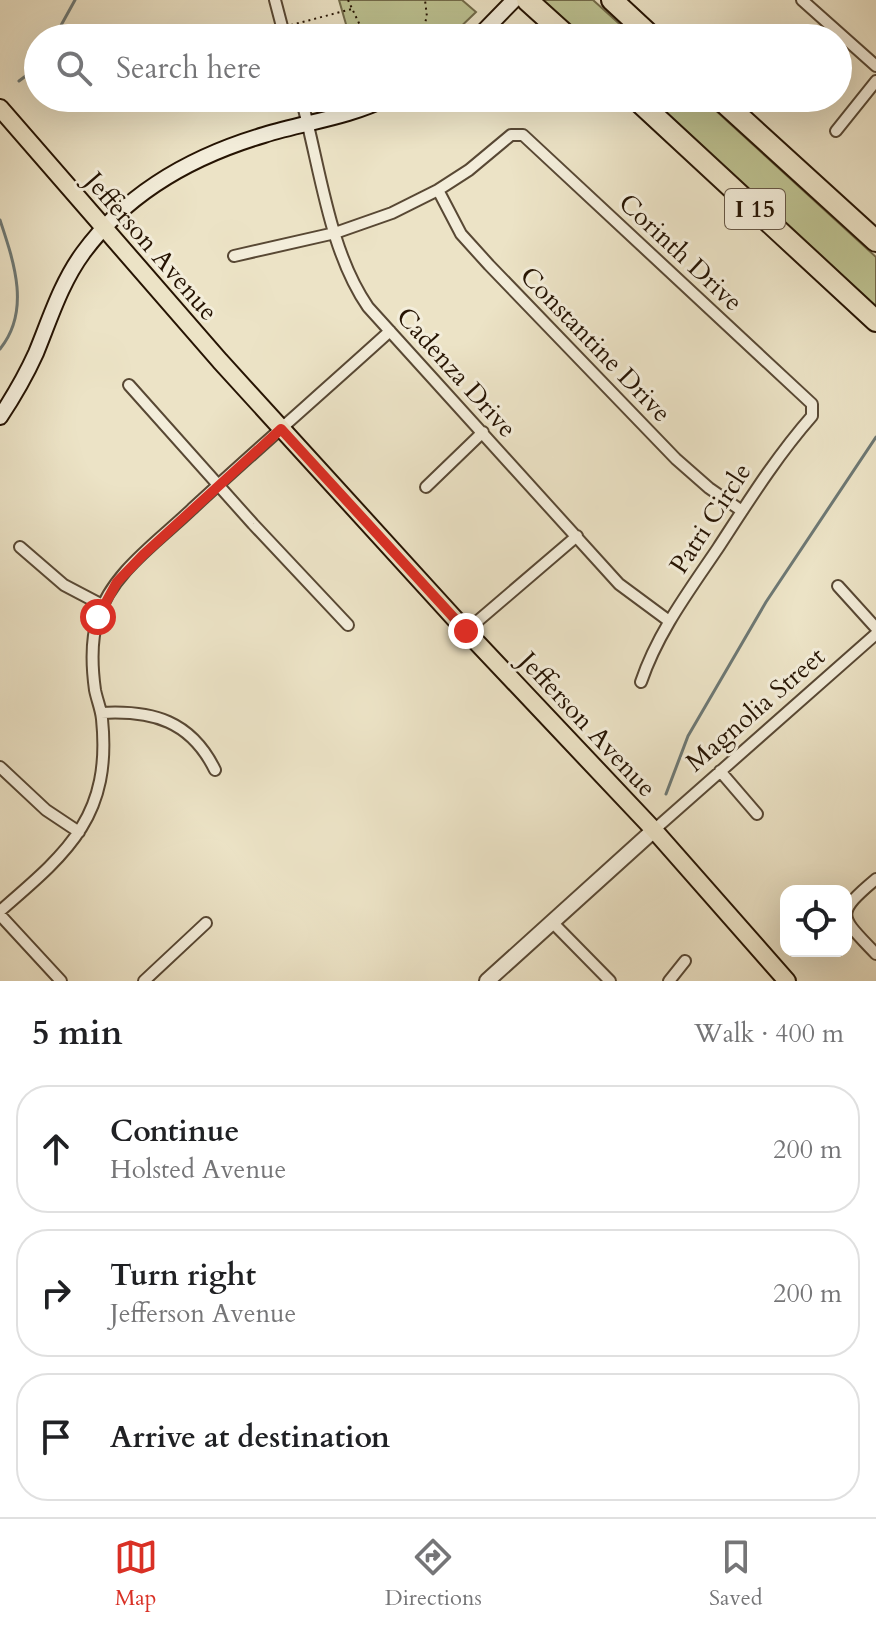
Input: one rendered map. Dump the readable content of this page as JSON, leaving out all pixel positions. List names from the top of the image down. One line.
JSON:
{"streets":{"highway":["I 15"],"main road":["Jefferson Avenue","Magnolia Street"],"street":["Corinth Drive","Constantine Drive","Cadenza Drive","Patri Circle"]},"crossings":[["Jefferson Avenue","Magnolia Street"],["Corinth Drive","Constantine Drive"],["Corinth Drive","Patri Circle"],["Constantine Drive","Patri Circle"],["Cadenza Drive","Patri Circle"]],"page":{"search":"Search here","heading":["5 min","Walk · 400 m"],"list":[["Continue","Holsted Avenue","200 m"],["Turn right","Jefferson Avenue","200 m"],"Arrive at destination"],"nav":["Map","Directions","Saved"]}}
